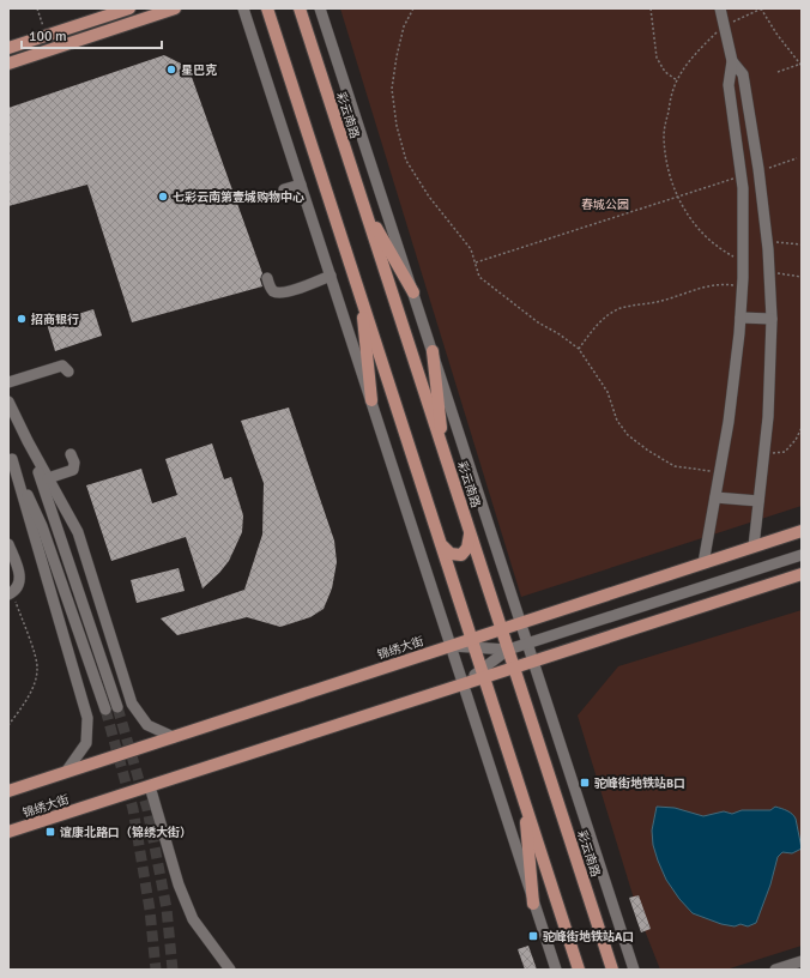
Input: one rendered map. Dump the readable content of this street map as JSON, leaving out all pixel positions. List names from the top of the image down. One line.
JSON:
{"streets":{"main road":["彩云南路","锦绣大街"]},"crossings":[["彩云南路","锦绣大街"]],"parks":["春城公园"],"places":{"other":["星巴克","七彩云南第壹城购物中心","招商银行"],"transit":["驼峰街地铁站B口","谊康北路口（锦绣大街）","驼峰街地铁站A口"]},"scale_bar":"100 m"}
